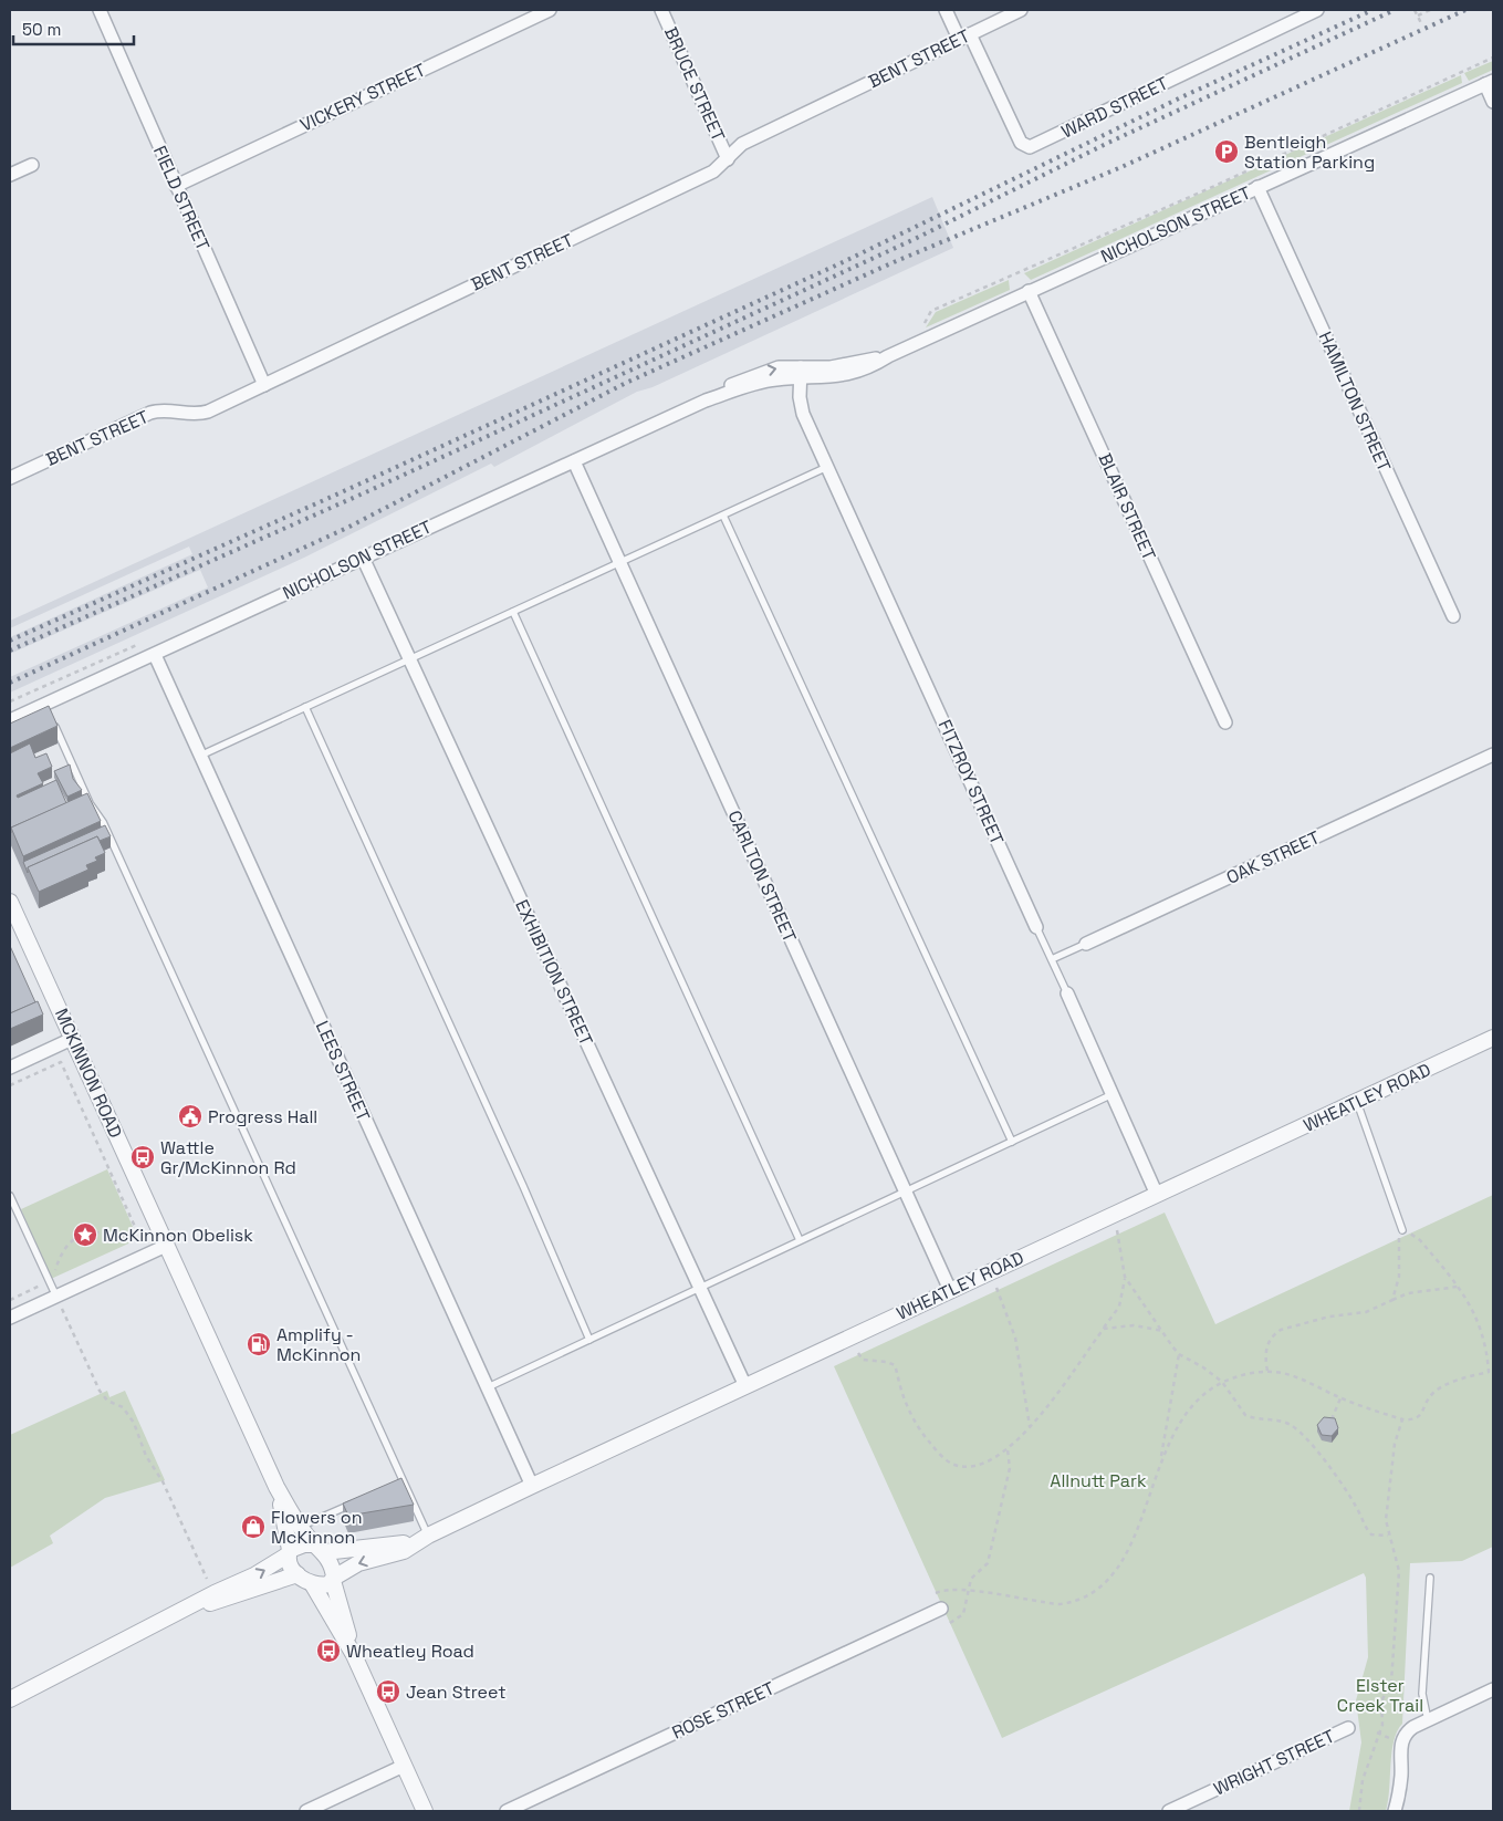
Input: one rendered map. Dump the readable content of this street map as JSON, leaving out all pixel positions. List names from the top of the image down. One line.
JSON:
{"streets":{"street":["BENT STREET","BRUCE STREET","VICKERY STREET","WARD STREET","FIELD STREET","NICHOLSON STREET","HAMILTON STREET","BLAIR STREET","FITZROY STREET","OAK STREET","CARLTON STREET","EXHIBITION STREET","LEES STREET","MCKINNON ROAD","WHEATLEY ROAD","ROSE STREET","WRIGHT STREET"]},"crossings":[["BENT STREET","BRUCE STREET"],["BENT STREET","WARD STREET"],["BENT STREET","FIELD STREET"],["VICKERY STREET","FIELD STREET"],["NICHOLSON STREET","HAMILTON STREET"],["NICHOLSON STREET","BLAIR STREET"],["NICHOLSON STREET","FITZROY STREET"],["NICHOLSON STREET","CARLTON STREET"],["NICHOLSON STREET","EXHIBITION STREET"],["NICHOLSON STREET","LEES STREET"],["FITZROY STREET","OAK STREET"],["FITZROY STREET","WHEATLEY ROAD"],["CARLTON STREET","WHEATLEY ROAD"],["EXHIBITION STREET","WHEATLEY ROAD"],["LEES STREET","WHEATLEY ROAD"],["MCKINNON ROAD","WHEATLEY ROAD"]],"parks":["Allnutt Park","Elster Creek Trail"],"places":{"parking":["Bentleigh Station Parking"],"public building":["Progress Hall"],"bus stop":["Wattle Gr/McKinnon Rd","Wheatley Road","Jean Street"],"place":["McKinnon Obelisk"],"fuel station":["Amplify - McKinnon"],"shop":["Flowers on McKinnon"]},"scale_bar":"50 m"}
